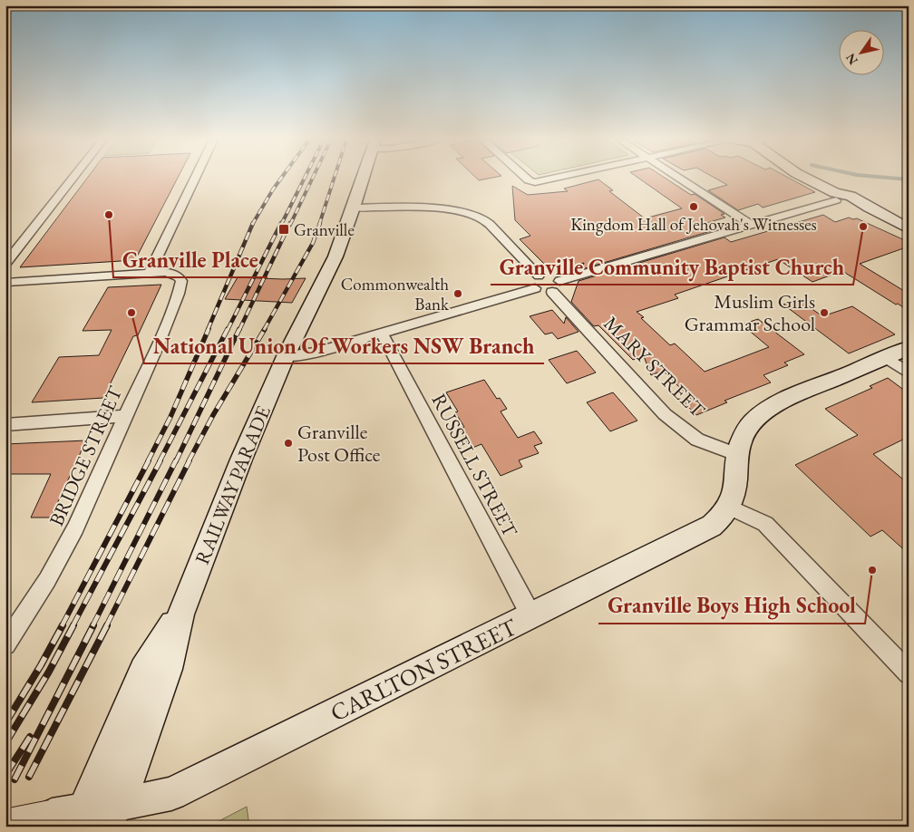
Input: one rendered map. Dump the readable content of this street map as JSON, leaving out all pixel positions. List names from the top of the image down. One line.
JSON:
{"streets":{"street":["MARY STREET","BRIDGE STREET","RUSSELL STREET","RAILWAY PARADE","CARLTON STREET"]},"crossings":[["MARY STREET","CARLTON STREET"],["RUSSELL STREET","CARLTON STREET"],["RAILWAY PARADE","CARLTON STREET"]],"places":{"other":["Kingdom Hall of Jehovah's Witnesses","Granville Place","Granville Community Baptist Church","Commonwealth Bank","National Union Of Workers NSW Branch","Muslim Girls Grammar School","Granville Post Office","Granville Boys High School"],"transit":["Granville"]},"north":"bottom left"}
